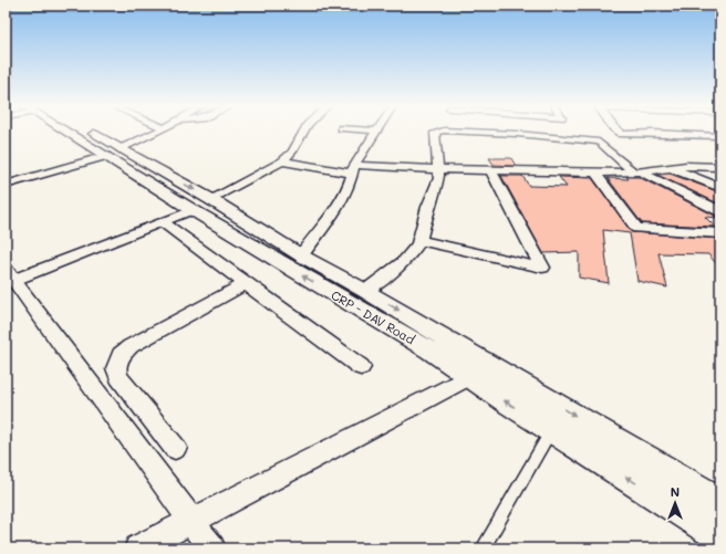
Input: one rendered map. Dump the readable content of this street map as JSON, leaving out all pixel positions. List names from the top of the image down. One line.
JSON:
{"streets":{"street":["CRP - DAV Road"]},"north":"top"}
